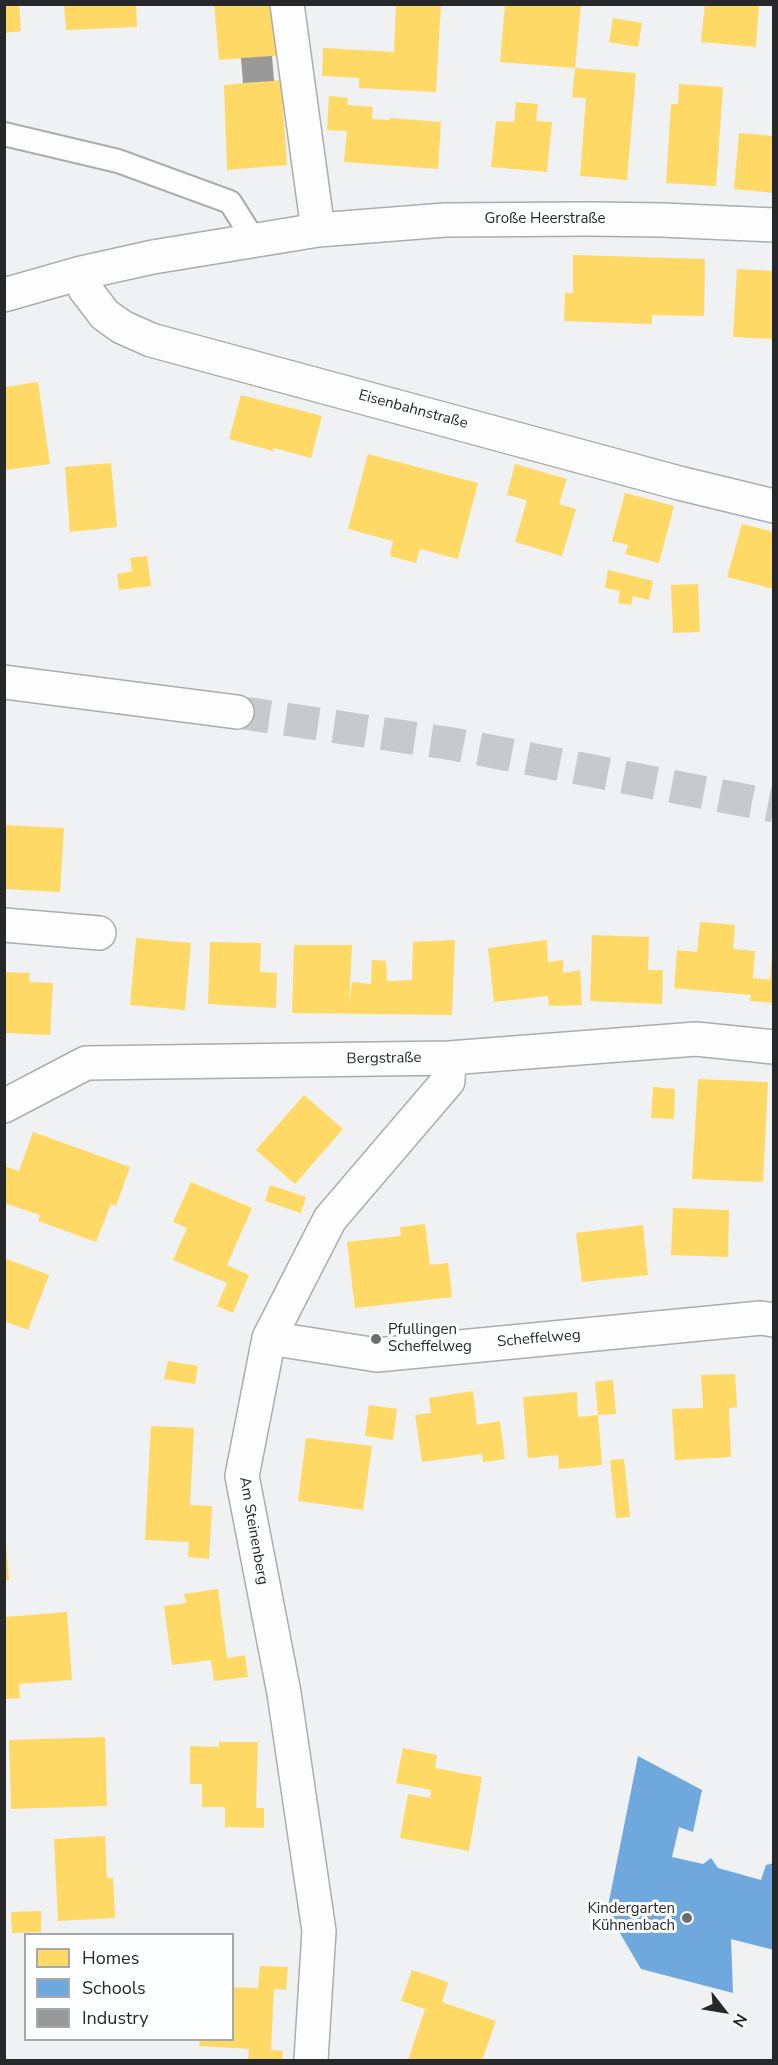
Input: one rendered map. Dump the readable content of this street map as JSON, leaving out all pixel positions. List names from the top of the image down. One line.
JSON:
{"streets":{"street":["Große Heerstraße","Eisenbahnstraße","Bergstraße","Scheffelweg","Am Steinenberg"]},"crossings":[["Große Heerstraße","Eisenbahnstraße"],["Bergstraße","Am Steinenberg"],["Scheffelweg","Am Steinenberg"]],"places":["Pfullingen Scheffelweg","Kindergarten Kühnenbach"],"legend":["Homes","Schools","Industry"],"north":"bottom right"}
